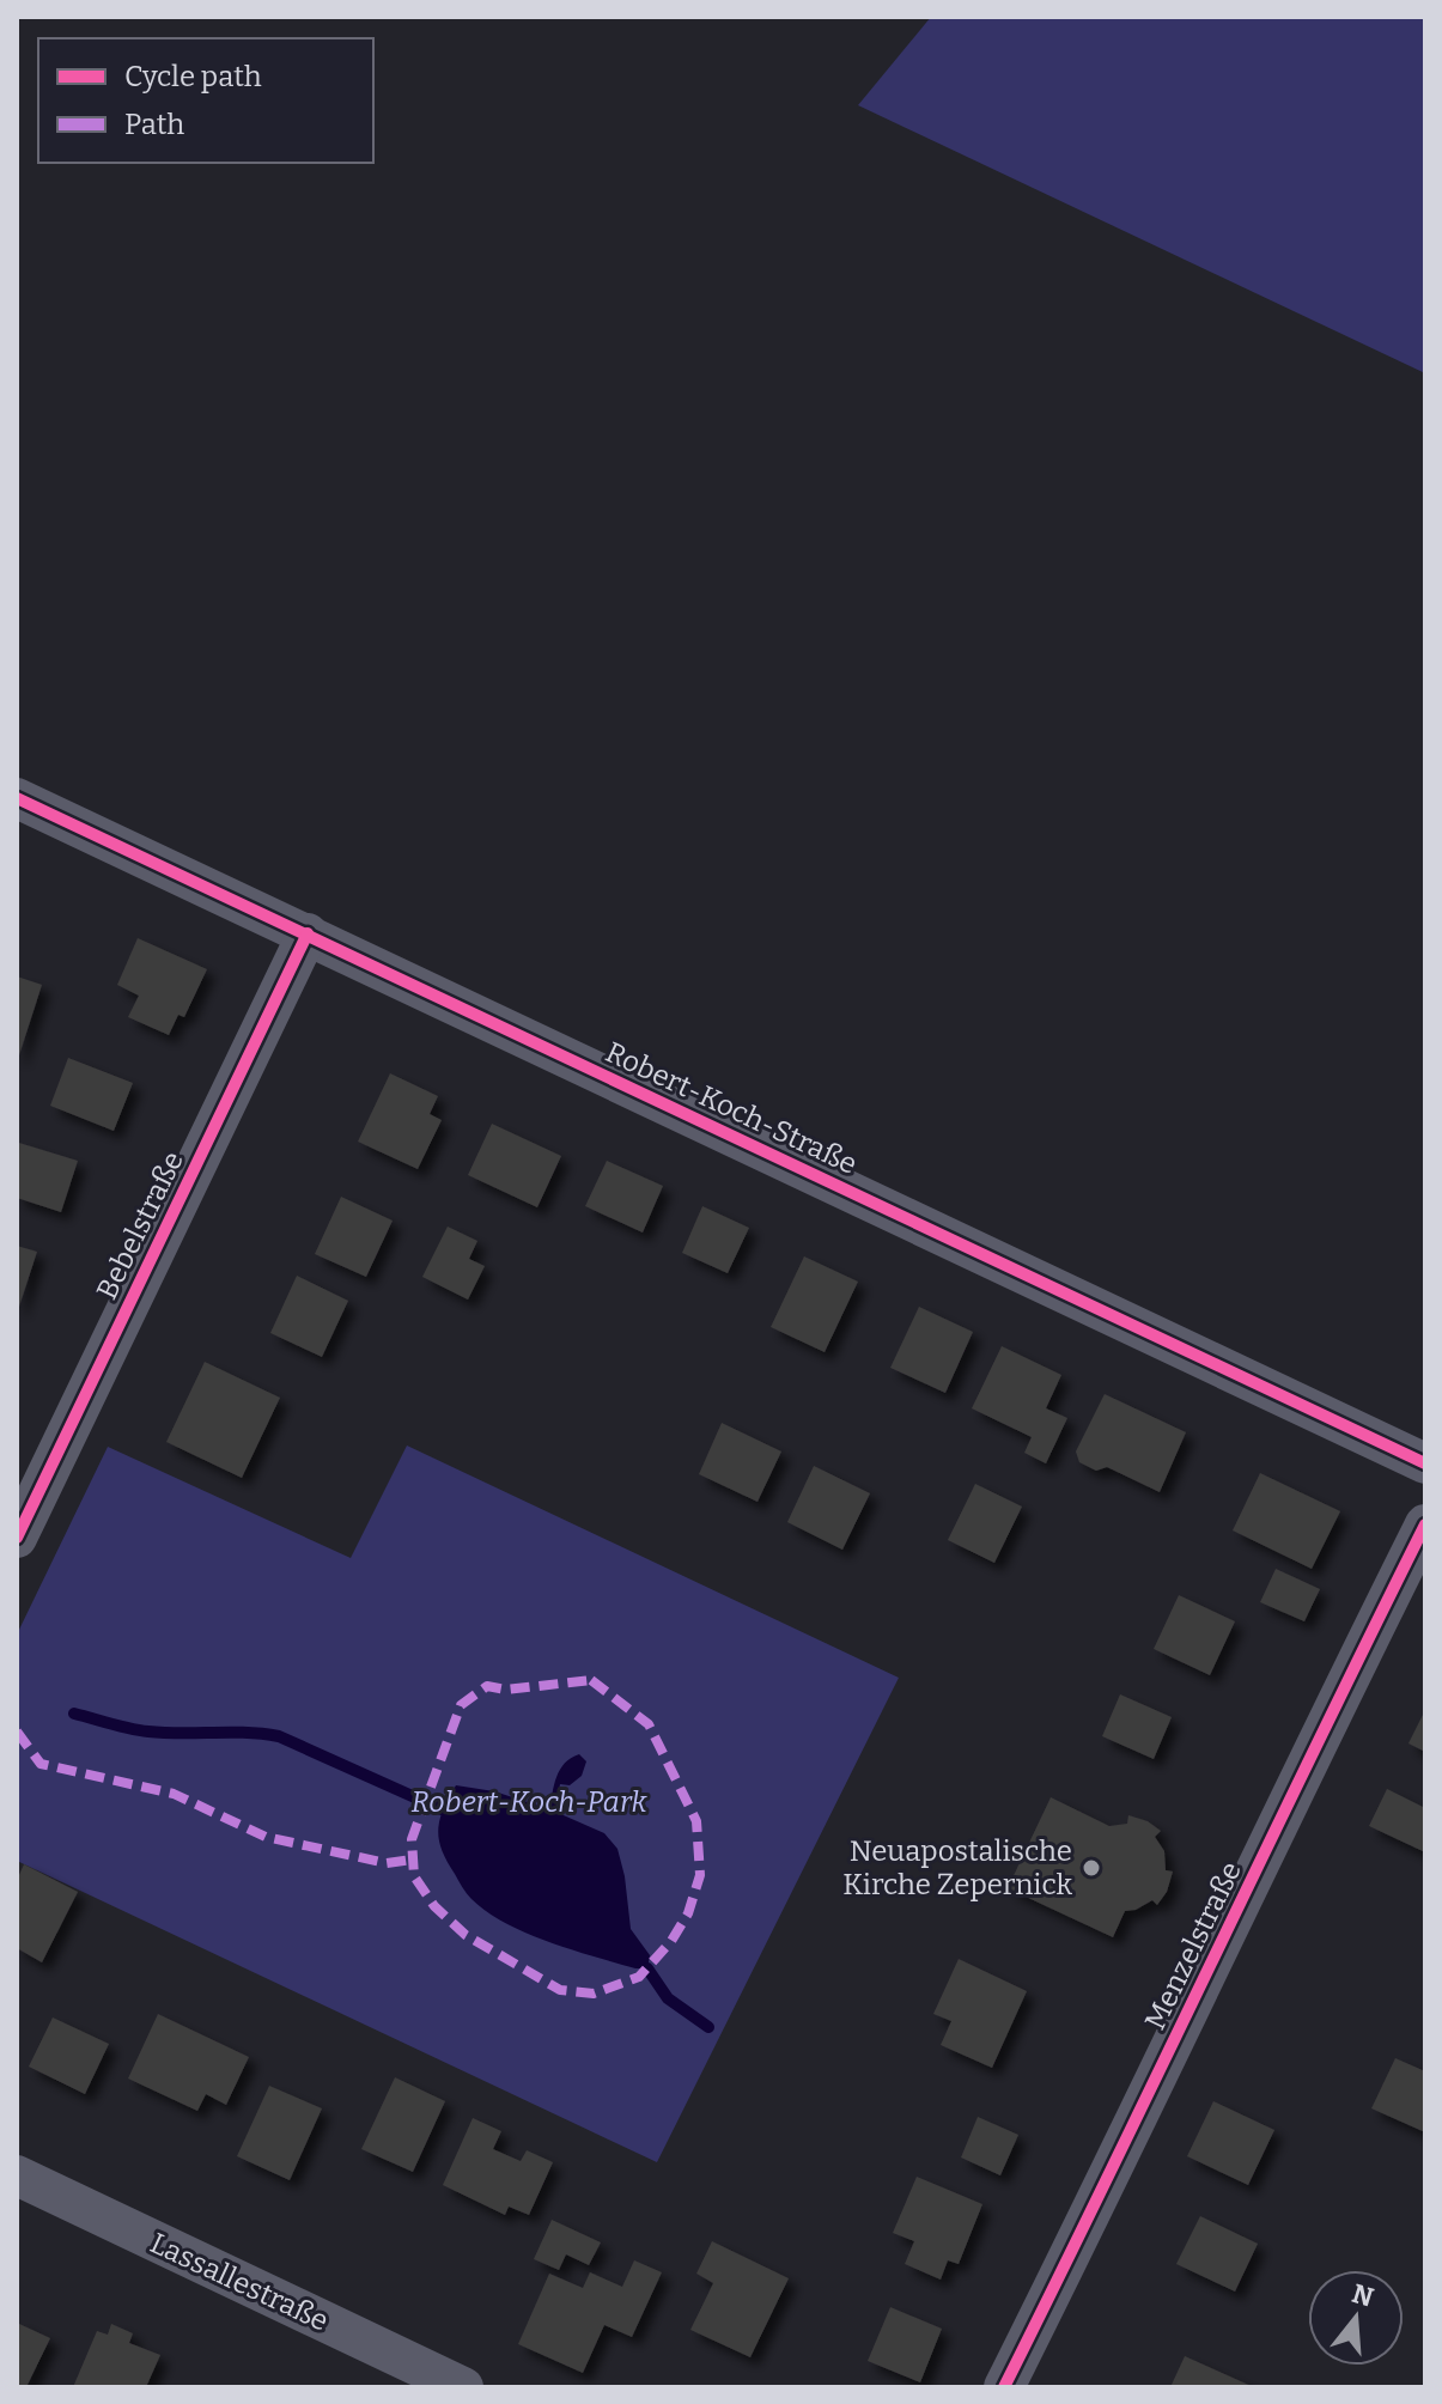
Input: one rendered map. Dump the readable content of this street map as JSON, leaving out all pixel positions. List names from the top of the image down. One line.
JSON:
{"streets":{"street":["Robert-Koch-Straße","Bebelstraße","Menzelstraße","Lassallestraße"]},"crossings":[["Robert-Koch-Straße","Bebelstraße"]],"parks":["Robert-Koch-Park"],"places":["Neuapostalische Kirche Zepernick"],"legend":["Cycle path","Path"],"north":"top"}
